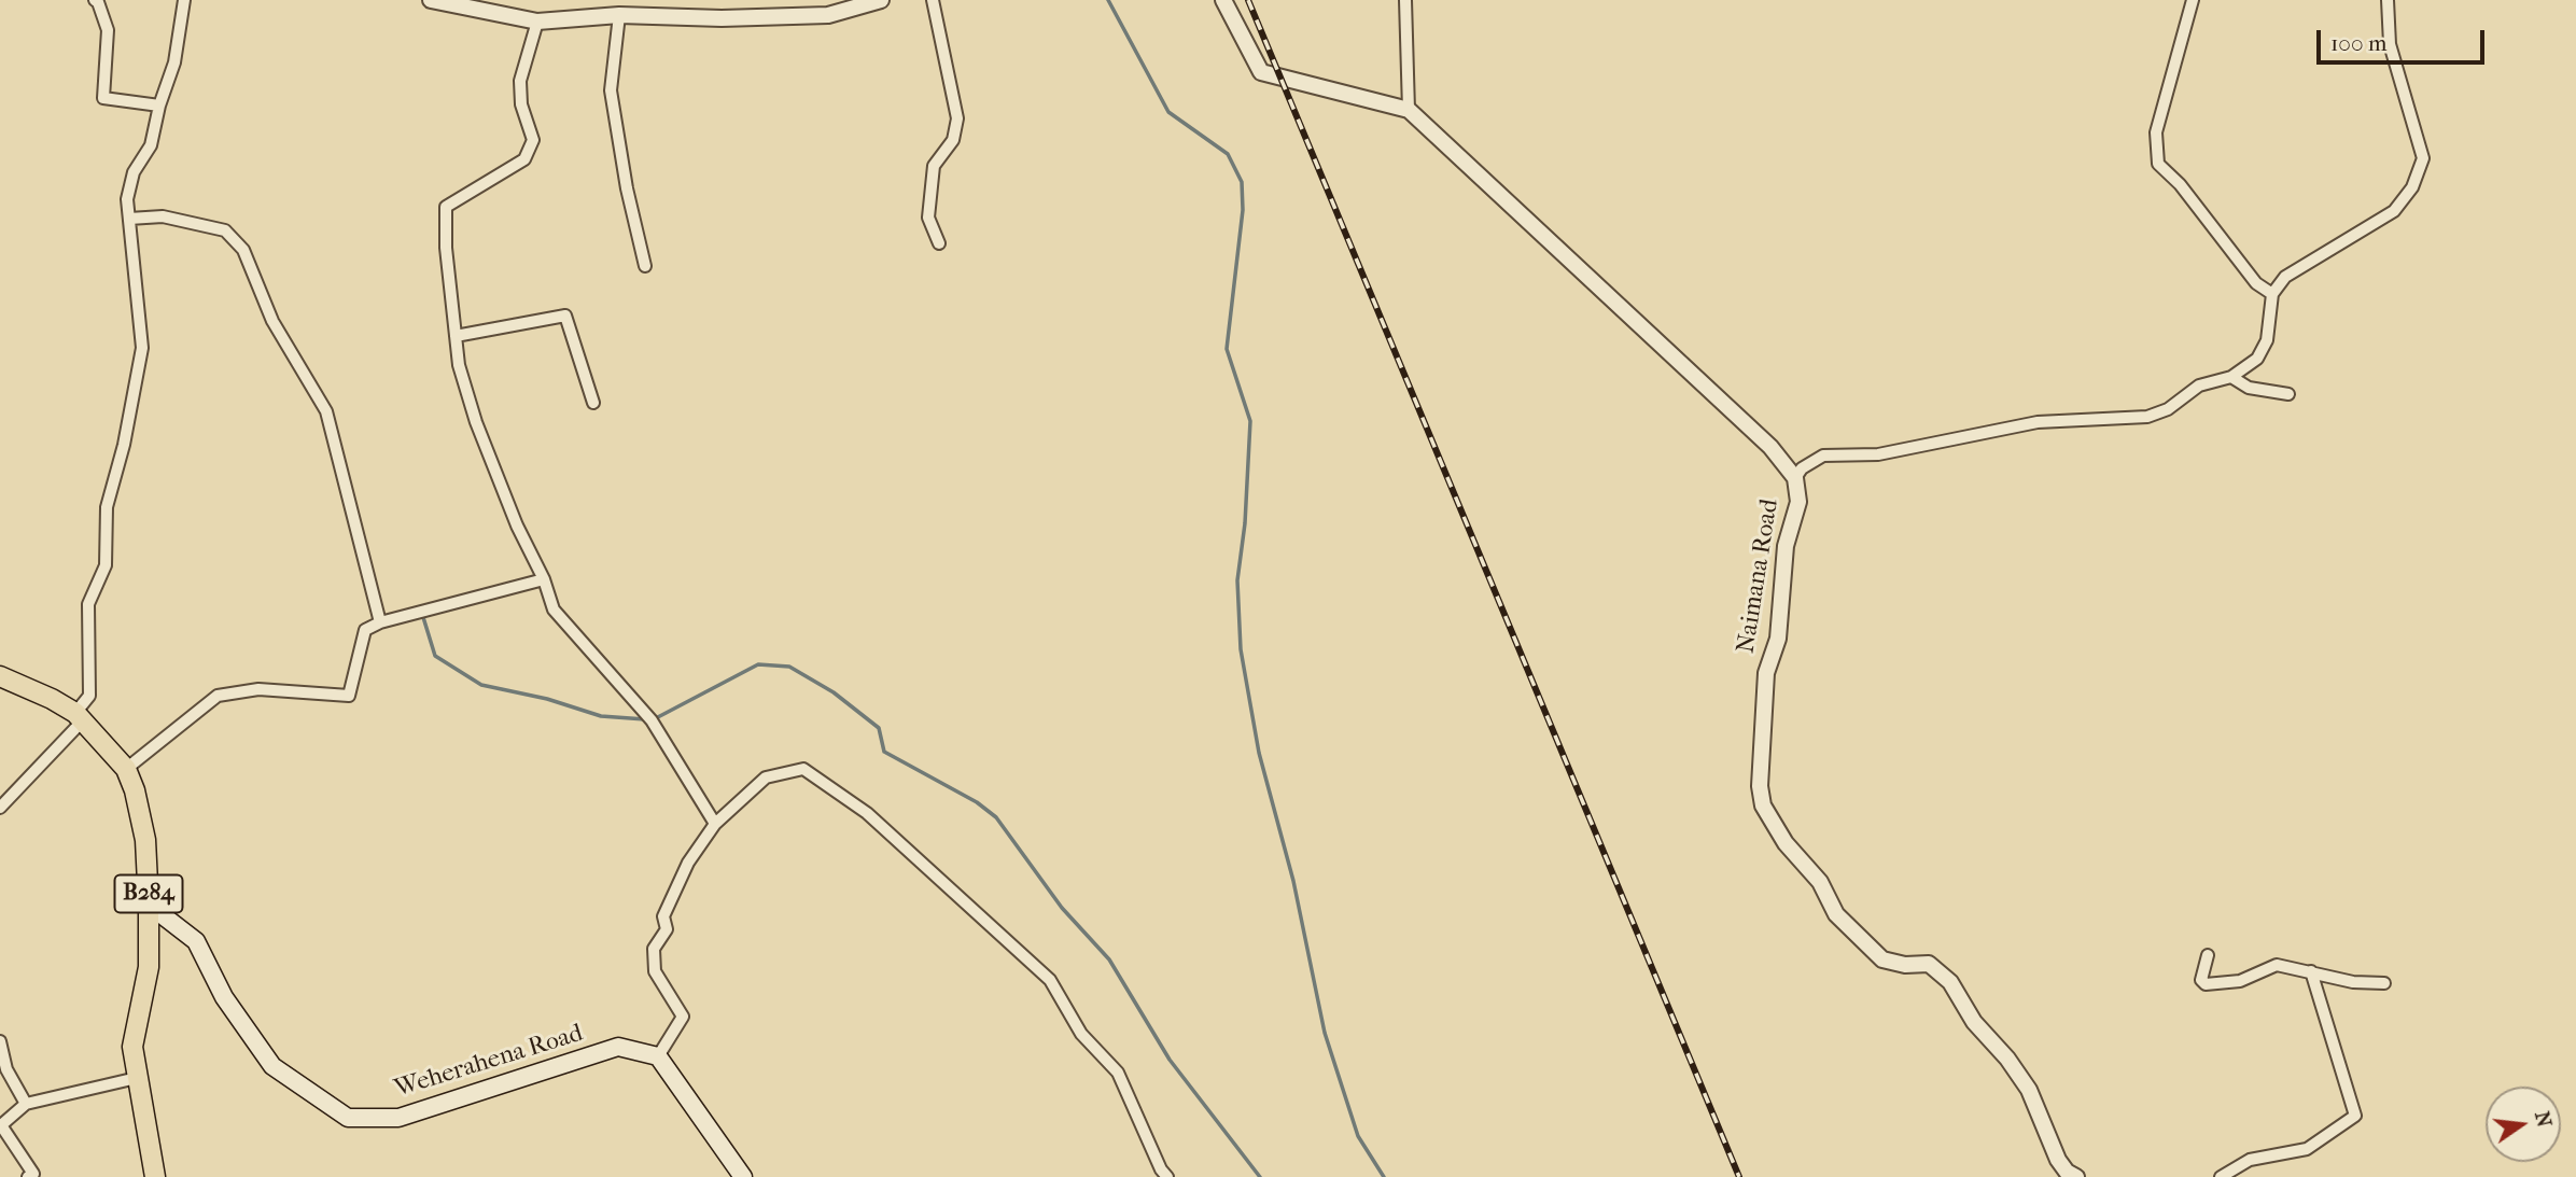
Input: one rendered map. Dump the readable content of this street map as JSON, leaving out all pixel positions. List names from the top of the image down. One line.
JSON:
{"streets":{"main road":["B284","Weherahena Road"],"street":["Naimana Road"]},"crossings":[["B284","Weherahena Road"]],"scale_bar":"100 m","north":"right"}
